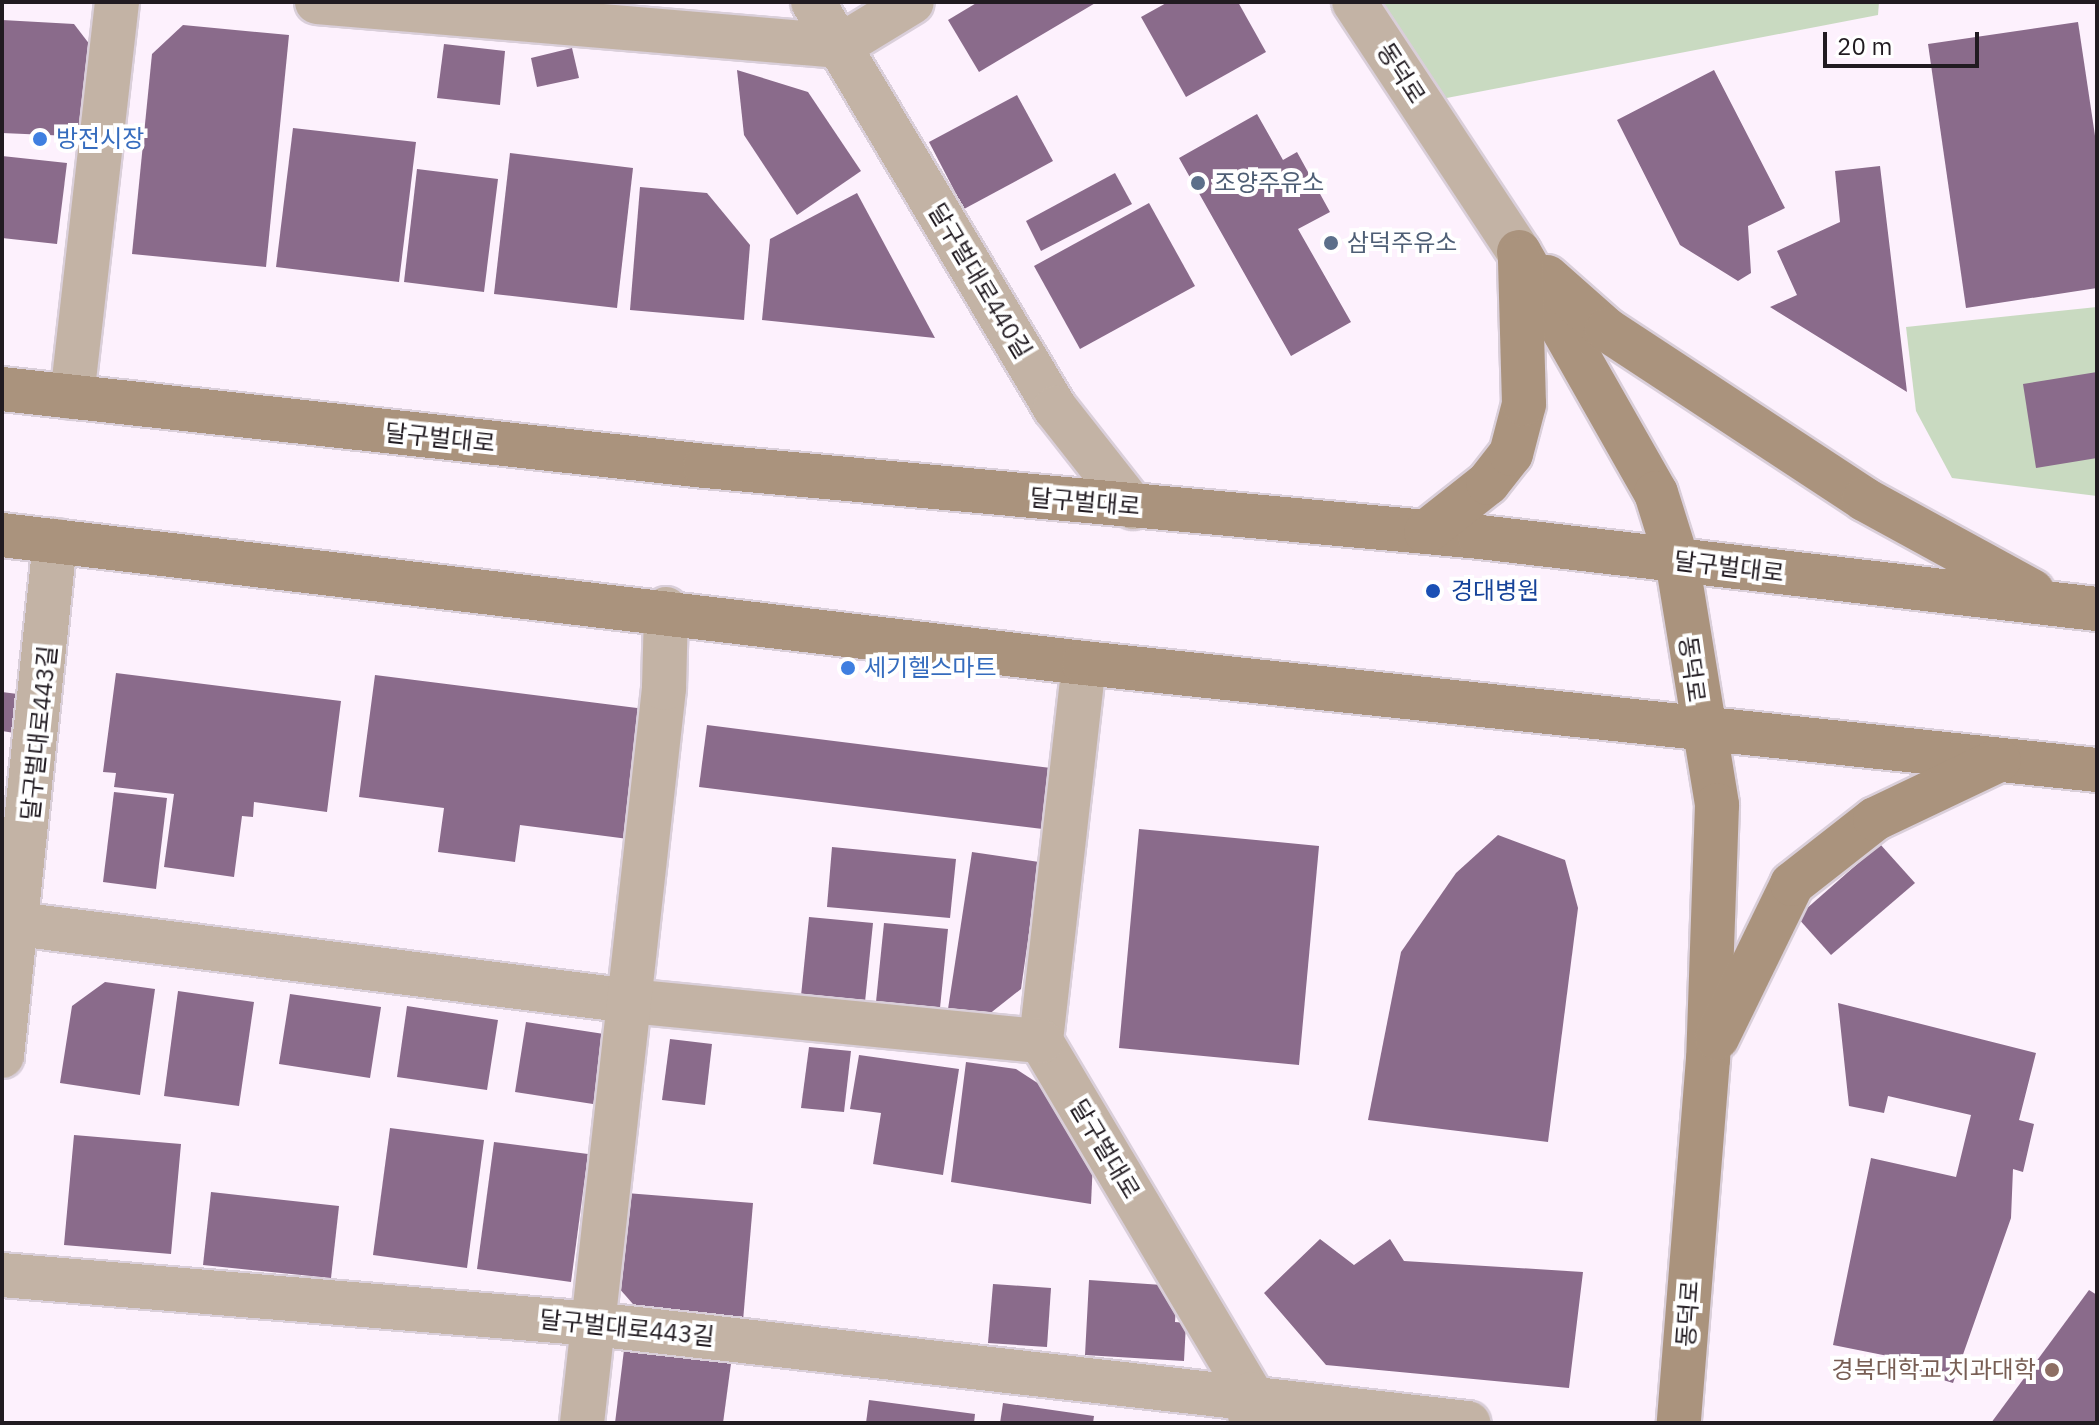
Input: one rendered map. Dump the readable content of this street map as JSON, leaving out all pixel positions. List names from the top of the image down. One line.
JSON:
{"streets":{"main road":["동덕로","달구벌대로"],"street":["달구벌대로440길","달구벌대로443길"]},"crossings":[["동덕로","달구벌대로"],["달구벌대로440길","달구벌대로"],["달구벌대로","달구벌대로443길"]],"places":["방전시장","조양주유소","삼덕주유소","경대병원","세기헬스마트","경북대학교 치과대학"],"scale_bar":"20 m"}
